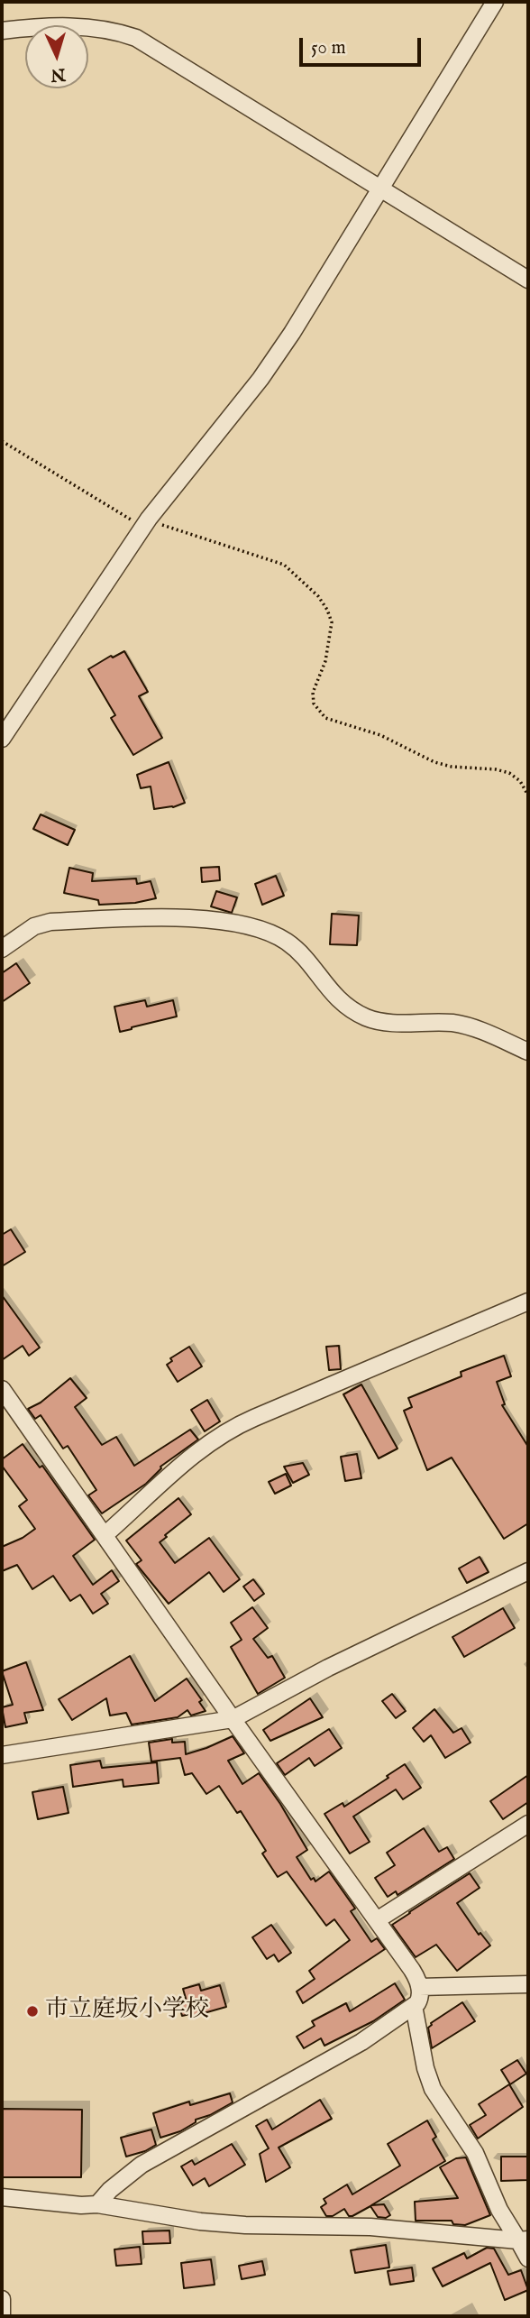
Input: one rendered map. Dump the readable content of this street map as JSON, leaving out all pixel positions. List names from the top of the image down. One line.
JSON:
{"places":["市立庭坂小学校"],"scale_bar":"50 m","north":"bottom"}
